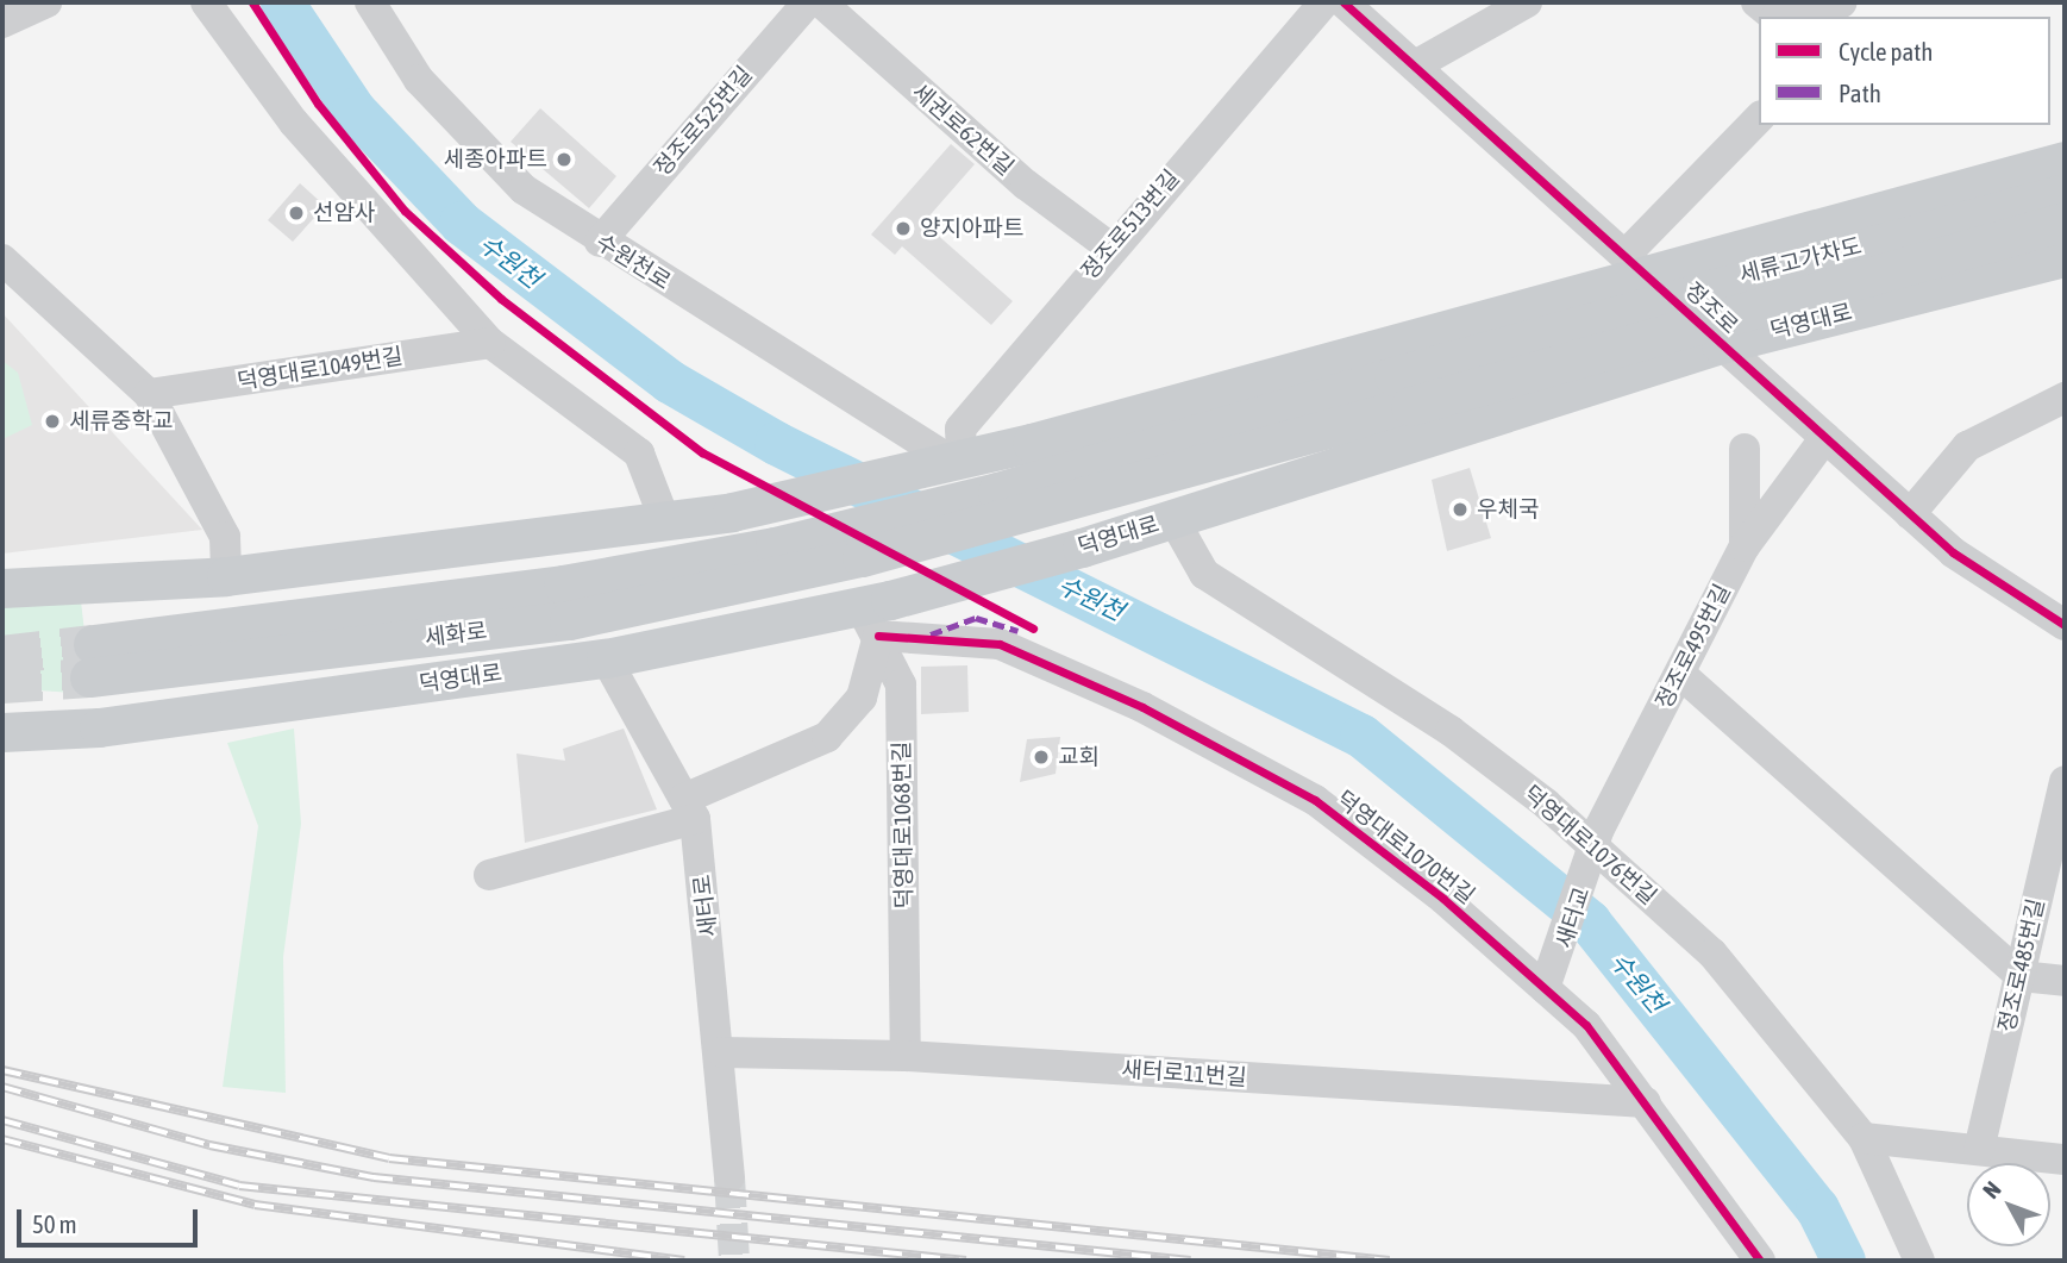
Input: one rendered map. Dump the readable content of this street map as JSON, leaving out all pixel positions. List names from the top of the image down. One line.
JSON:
{"streets":{"main road":["세류고가차도","덕영대로","세화로"],"street":["정조로525번길","세권로62번길","정조로513번길","수원천로","정조로","덕영대로1049번길","정조로495번길","덕영대로1068번길","덕영대로1076번길","덕영대로1070번길","새터로","새터교","정조로485번길","새터로11번길"]},"crossings":[["정조로525번길","수원천로"],["세권로62번길","정조로513번길"],["정조로513번길","수원천로"],["세류고가차도","덕영대로"],["정조로","덕영대로"],["정조로","정조로495번길"],["덕영대로","세화로"],["덕영대로","덕영대로1068번길"],["덕영대로","덕영대로1076번길"],["덕영대로","덕영대로1070번길"],["덕영대로","새터로"],["정조로495번길","덕영대로1076번길"],["정조로495번길","새터교"],["덕영대로1068번길","덕영대로1070번길"],["덕영대로1068번길","새터로11번길"],["덕영대로1076번길","새터교"],["덕영대로1070번길","새터교"],["덕영대로1070번길","새터로11번길"],["새터로","새터로11번길"]],"water":["수원천"],"places":["세종아파트","선암사","양지아파트","세류중학교","우체국","교회"],"legend":["Cycle path","Path"],"scale_bar":"50 m","north":"top left"}
